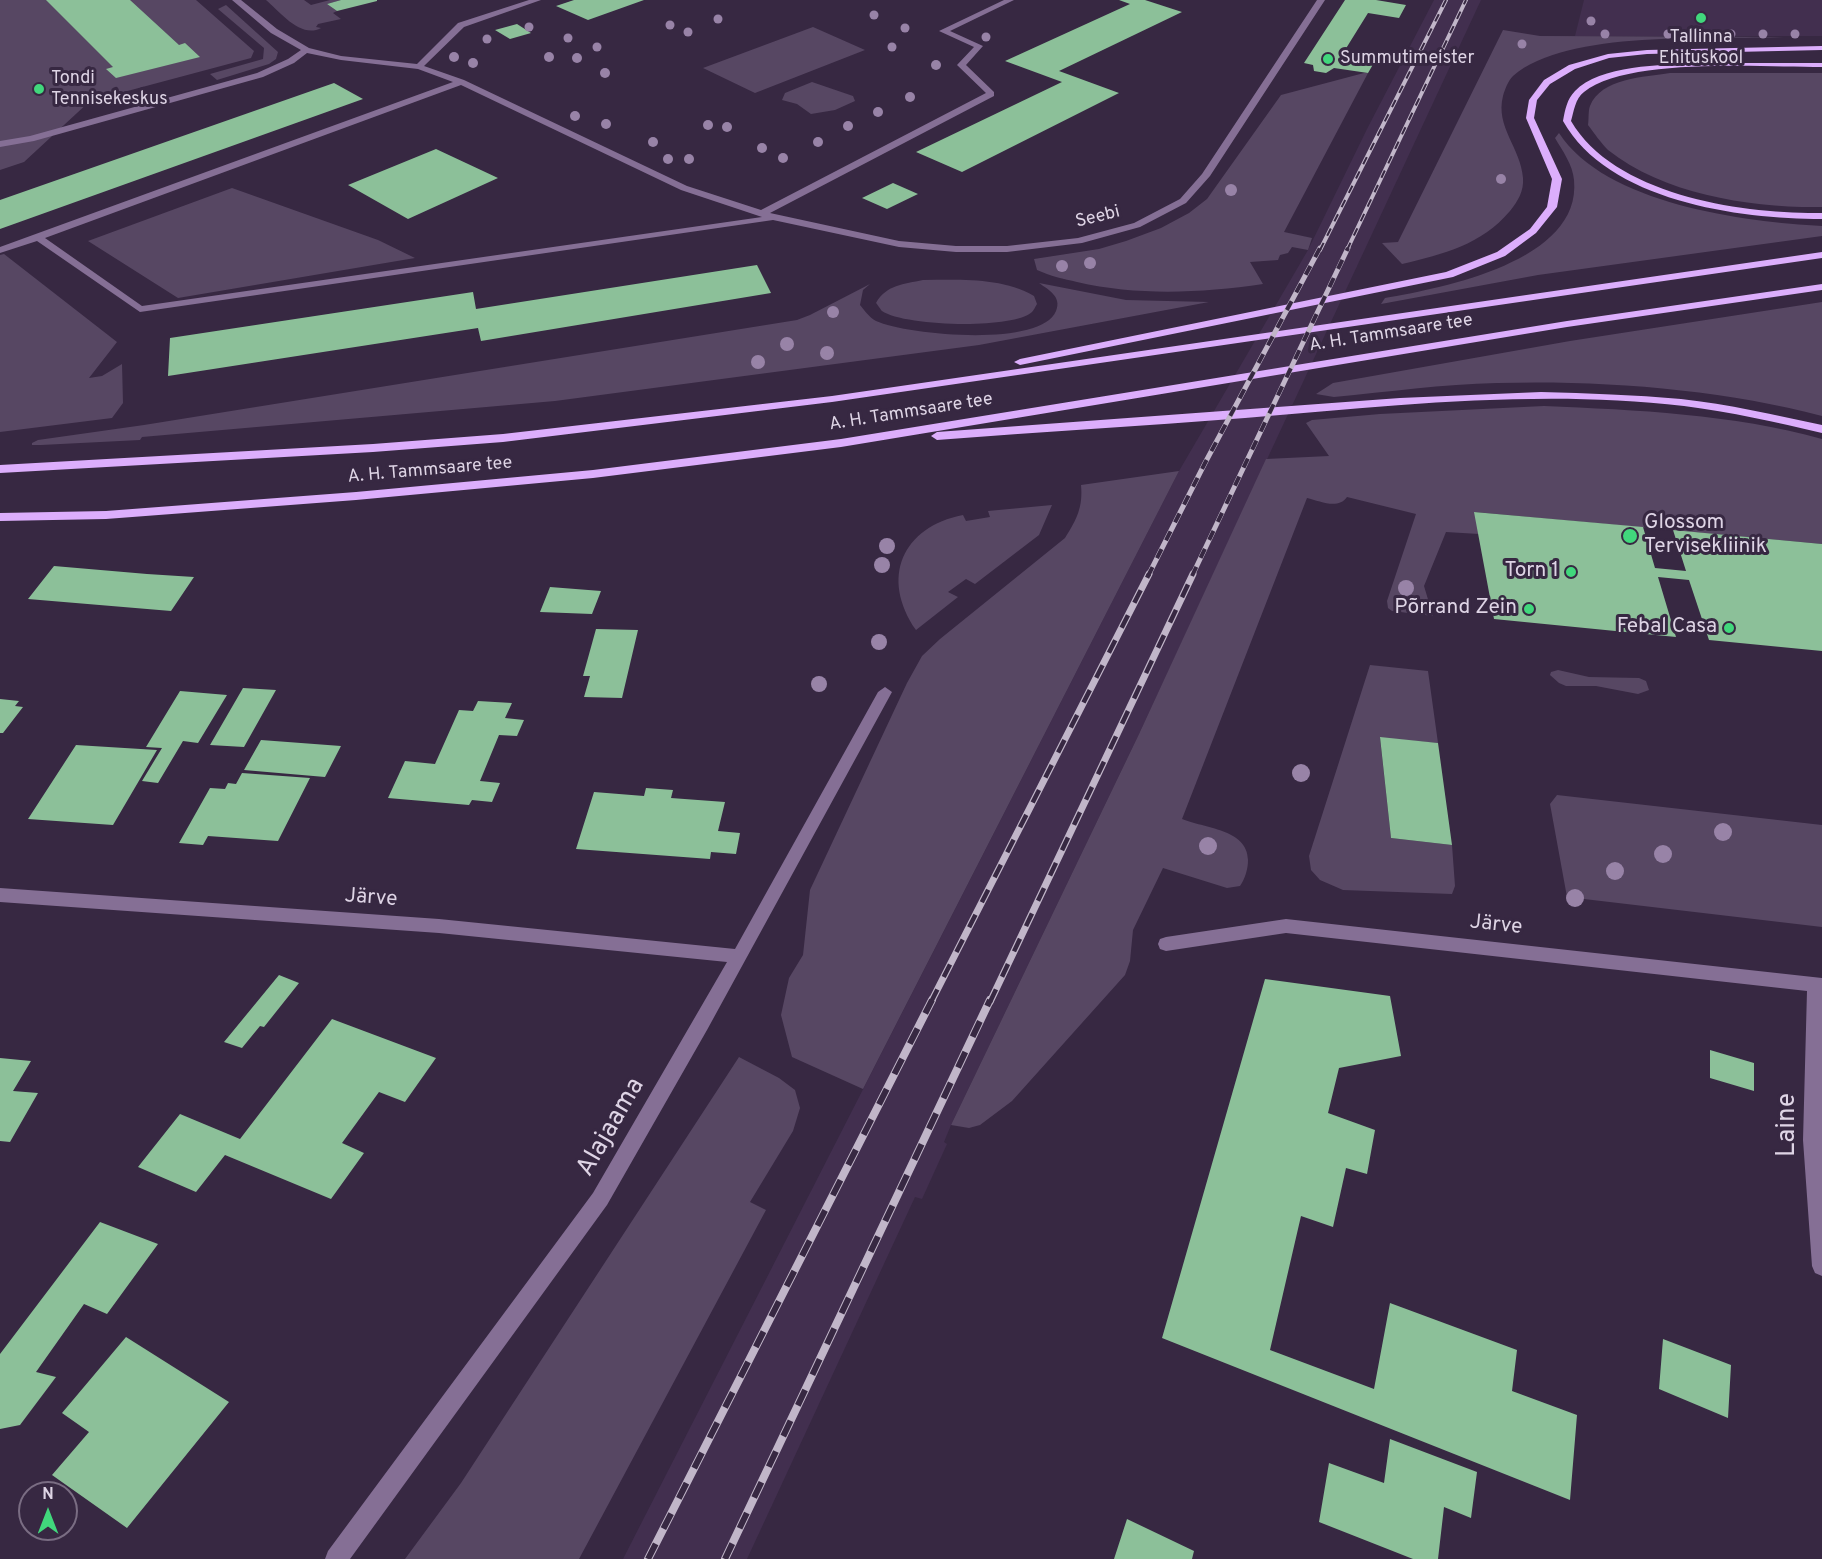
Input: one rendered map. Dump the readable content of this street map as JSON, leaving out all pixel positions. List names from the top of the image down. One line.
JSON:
{"streets":{"main road":["A. H. Tammsaare tee"],"street":["Seebi","Järve","Laine","Alajaama"]},"crossings":[["Järve","Laine"],["Järve","Alajaama"]],"places":["Tallinna Ehituskool","Summutimeister","Tondi Tennisekeskus","Glossom Tervisekliinik","Torn 1","Põrrand Zein","Febal Casa"],"north":"top"}
